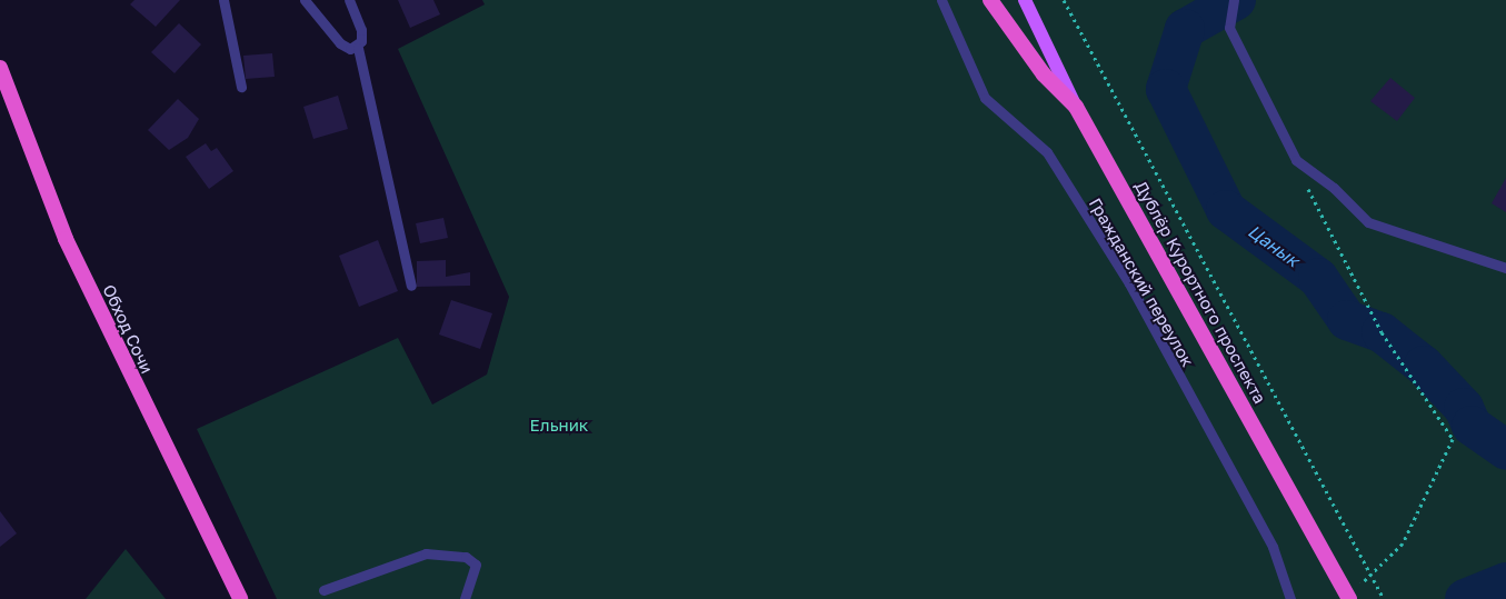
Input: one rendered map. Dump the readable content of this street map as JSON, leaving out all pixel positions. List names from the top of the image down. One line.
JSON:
{"streets":{"highway":["Дублёр Курортного проспекта","Обход Сочи"],"lane":["Гражданский переулок"]},"water":["Цанык"],"parks":["Ельник"]}
